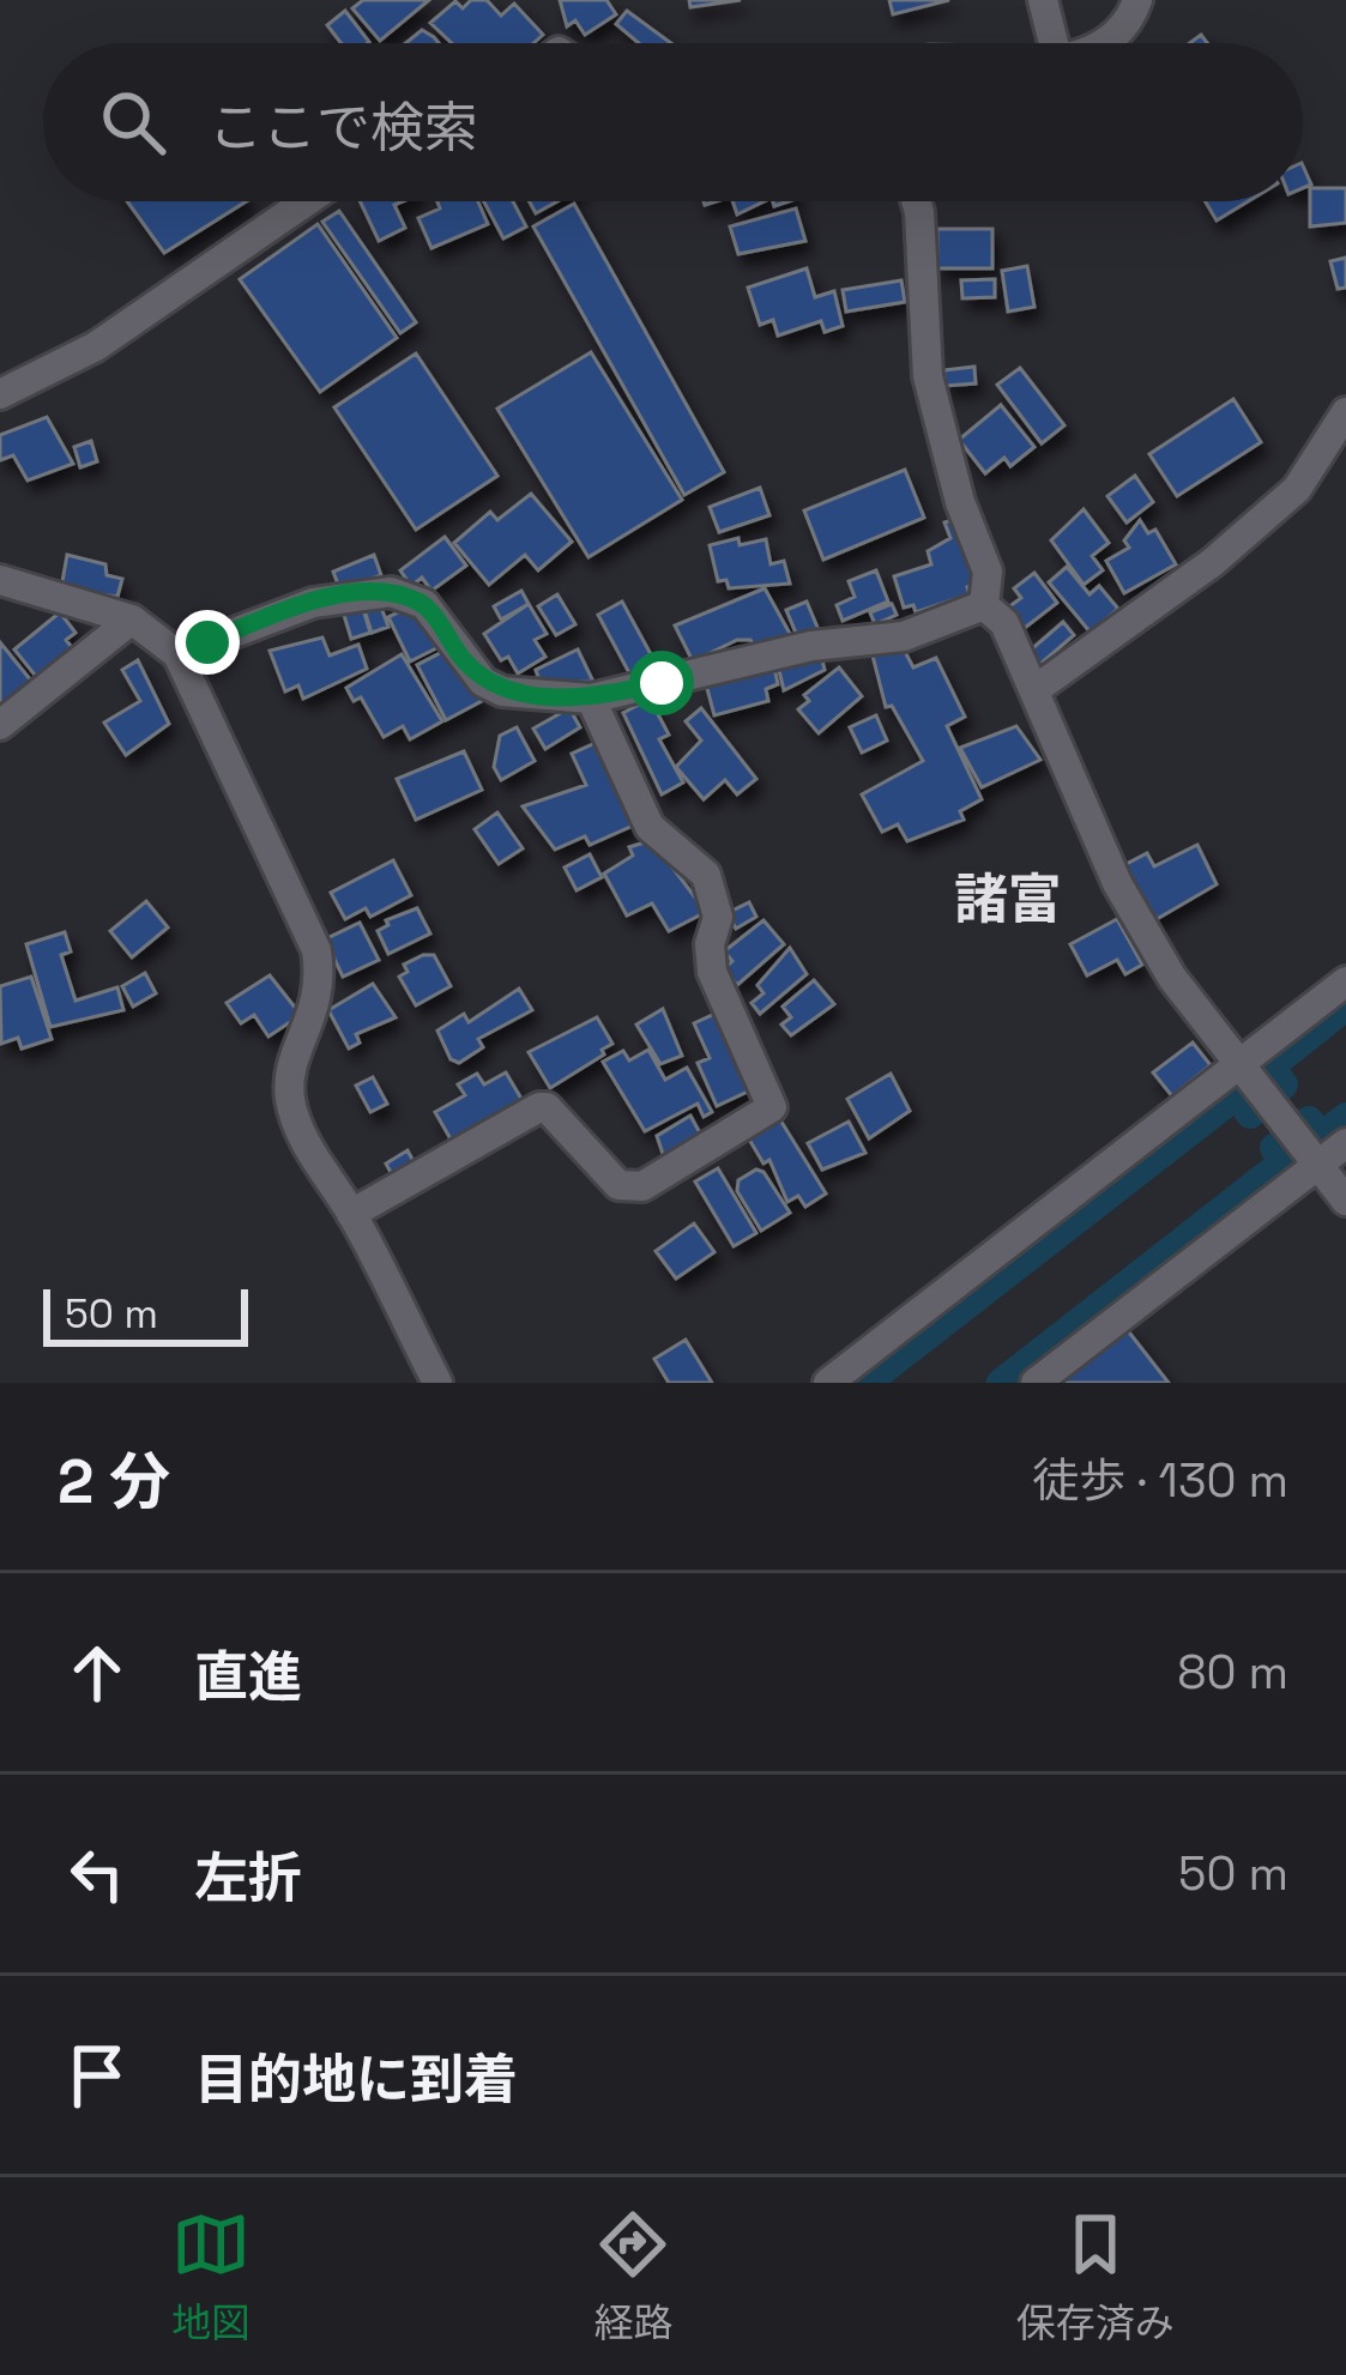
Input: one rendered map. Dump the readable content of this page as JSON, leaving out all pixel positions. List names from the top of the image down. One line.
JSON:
{"districts":["諸富"],"scale_bar":"50 m","page":{"search":"ここで検索","scale":"50 m","heading":["2 分","徒歩 · 130 m"],"list":[["直進","80 m"],["左折","50 m"],"目的地に到着"],"nav":["地図","経路","保存済み"]}}
